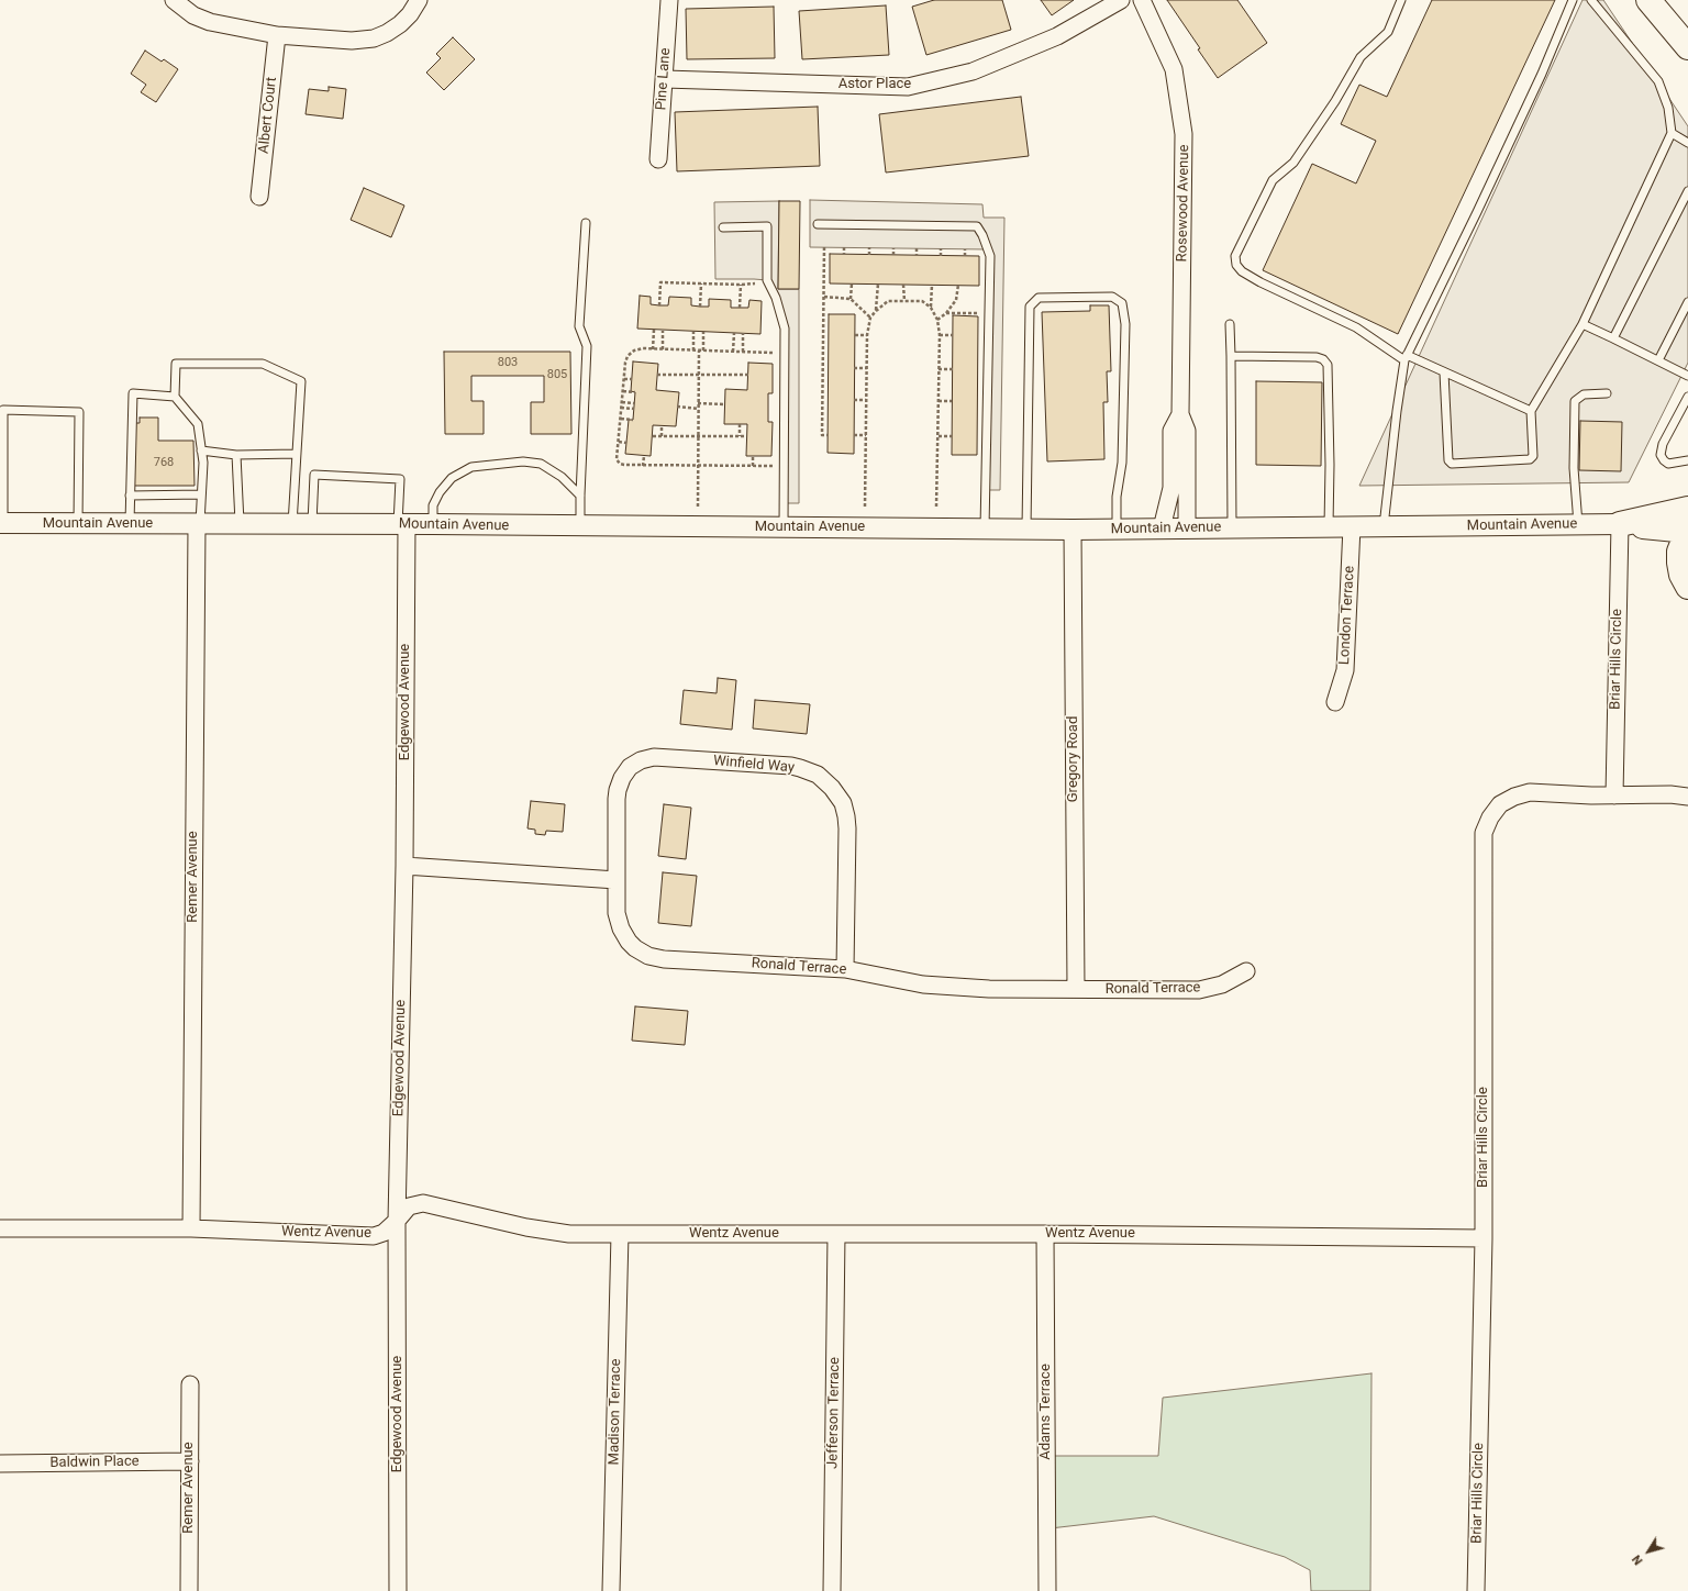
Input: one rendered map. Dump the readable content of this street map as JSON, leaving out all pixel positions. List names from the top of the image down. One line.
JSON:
{"streets":{"street":["Pine Lane","Astor Place","Albert Court","Rosewood Avenue","Mountain Avenue","London Terrace","Briar Hills Circle","Edgewood Avenue","Gregory Road","Winfield Way","Remer Avenue","Ronald Terrace","Wentz Avenue","Madison Terrace","Adams Terrace","Jefferson Terrace","Baldwin Place"]},"crossings":[["Pine Lane","Astor Place"],["Rosewood Avenue","Mountain Avenue"],["Mountain Avenue","London Terrace"],["Mountain Avenue","Briar Hills Circle"],["Mountain Avenue","Edgewood Avenue"],["Mountain Avenue","Gregory Road"],["Mountain Avenue","Remer Avenue"],["Briar Hills Circle","Wentz Avenue"],["Edgewood Avenue","Wentz Avenue"],["Gregory Road","Ronald Terrace"],["Winfield Way","Ronald Terrace"],["Remer Avenue","Wentz Avenue"],["Remer Avenue","Baldwin Place"],["Wentz Avenue","Madison Terrace"],["Wentz Avenue","Adams Terrace"],["Wentz Avenue","Jefferson Terrace"]],"house_numbers":["803","805","768"],"north":"bottom left"}
